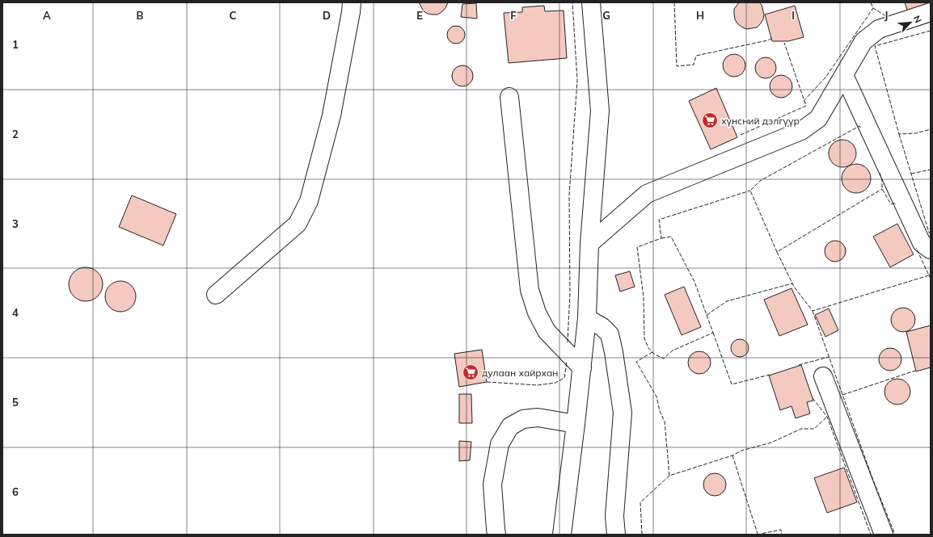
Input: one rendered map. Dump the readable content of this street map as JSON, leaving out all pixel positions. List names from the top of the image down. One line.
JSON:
{"places":{"supermarket":["хүнсний дэлгүүр","дулаан хайрхан"]},"north":"top right","grid":{"columns":["A","B","C","D","E","F","G","H","I","J"],"rows":["1","2","3","4","5","6"]}}
